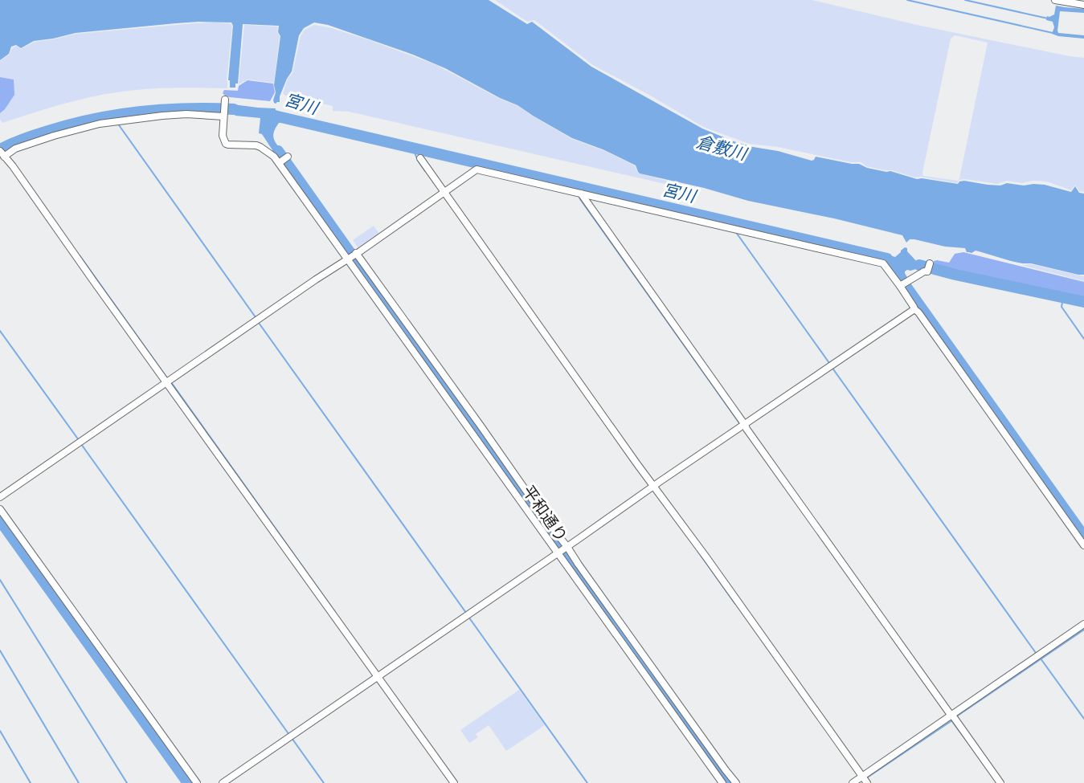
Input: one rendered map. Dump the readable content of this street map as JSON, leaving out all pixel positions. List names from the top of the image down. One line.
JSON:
{"streets":{"street":["平和通り"]},"water":["宮川","倉敷川"]}
